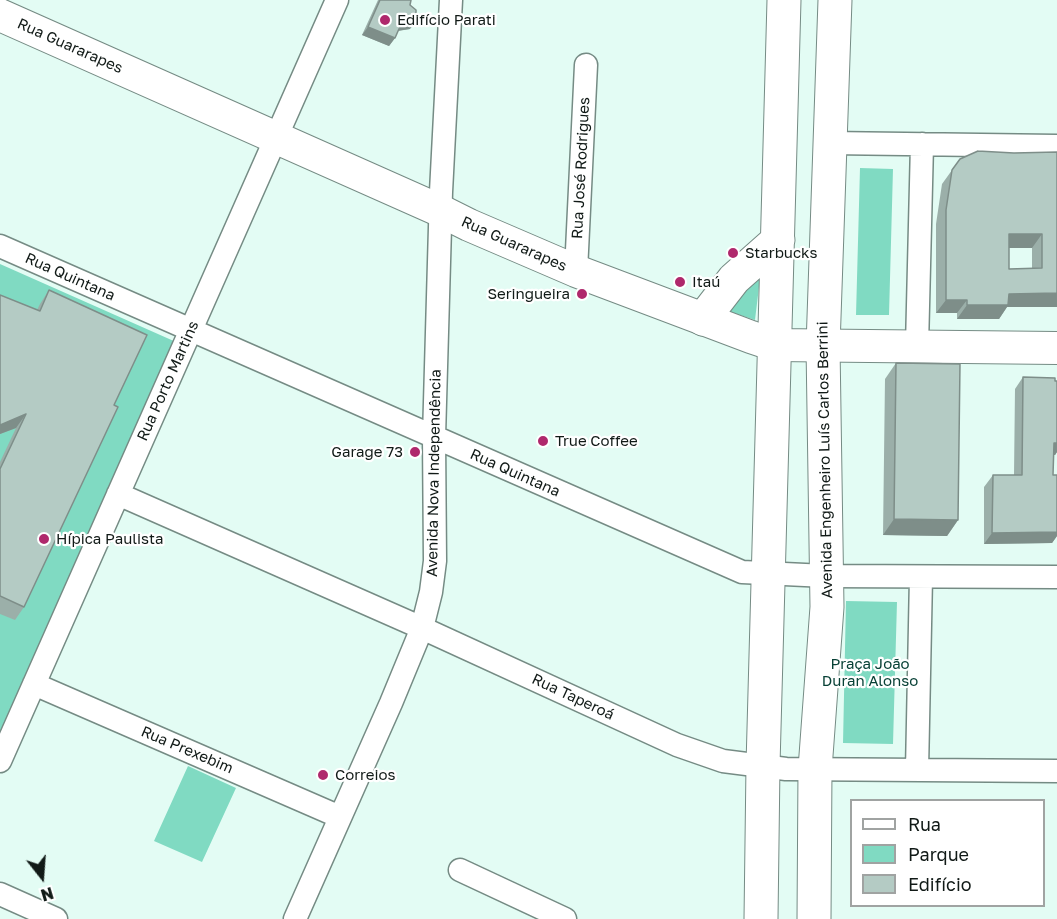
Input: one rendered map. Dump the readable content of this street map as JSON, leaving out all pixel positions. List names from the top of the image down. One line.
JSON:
{"streets":{"main road":["Avenida Engenheiro Luís Carlos Berrini"],"street":["Rua Guararapes","Rua José Rodrigues","Rua Quintana","Rua Porto Martins","Avenida Nova Independência","Rua Taperoá","Rua Prexebim"]},"crossings":[["Rua Guararapes","Rua José Rodrigues"],["Rua Guararapes","Rua Porto Martins"],["Rua Guararapes","Avenida Engenheiro Luís Carlos Berrini"],["Rua Guararapes","Avenida Nova Independência"],["Rua Quintana","Rua Porto Martins"],["Rua Quintana","Avenida Engenheiro Luís Carlos Berrini"],["Rua Quintana","Avenida Nova Independência"],["Rua Porto Martins","Rua Taperoá"],["Rua Porto Martins","Rua Prexebim"],["Avenida Engenheiro Luís Carlos Berrini","Rua Taperoá"],["Avenida Nova Independência","Rua Taperoá"],["Avenida Nova Independência","Rua Prexebim"]],"parks":["Praça João Duran Alonso"],"places":["Edifício Parati","Starbucks","Itaú","Seringueira","True Coffee","Garage 73","Hípica Paulista","Correios"],"legend":["Rua","Parque","Edifício"],"north":"bottom"}
